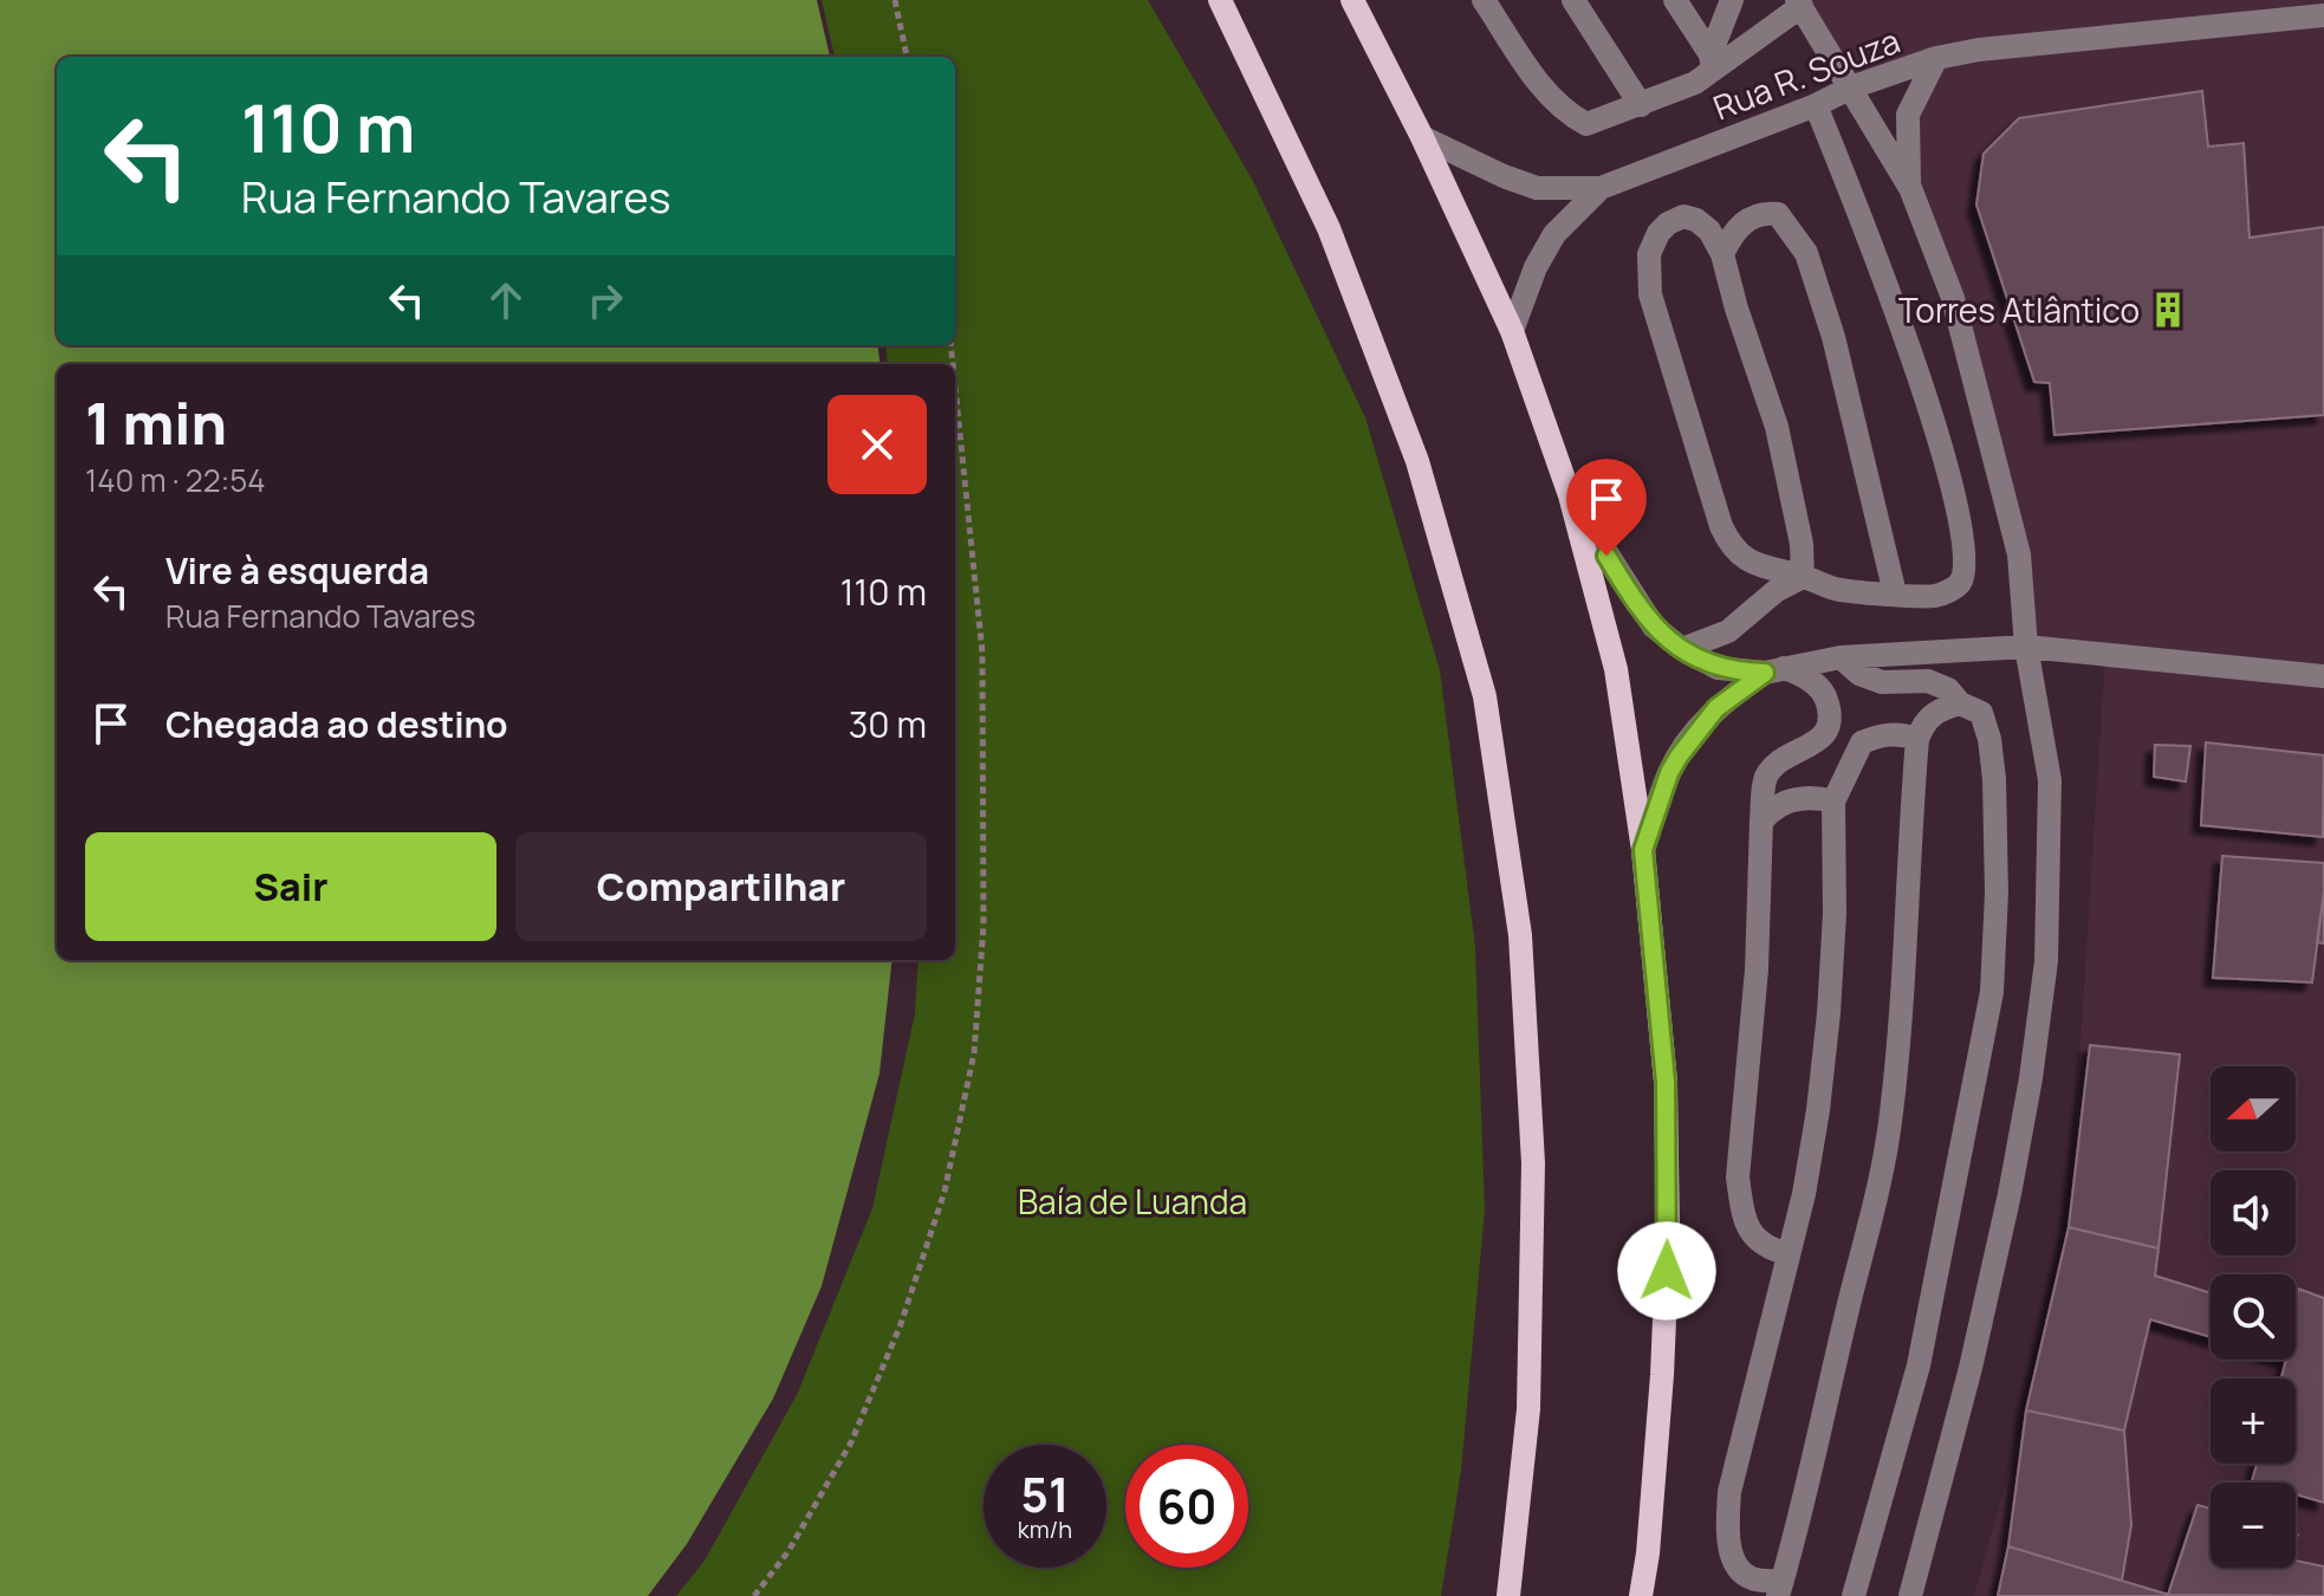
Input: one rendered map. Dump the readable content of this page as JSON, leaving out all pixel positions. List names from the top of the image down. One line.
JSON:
{"streets":{"street":["Rua R. Souza"]},"parks":["Baía de Luanda"],"places":{"building":["Torres Atlântico"]},"north":"left","page":{"turn":["110 m","Rua Fernando Tavares"],"heading":["1 min","140 m · 22:54"],"list":[{"name":"Vire à esquerda","note":"Rua Fernando Tavares","value":"110 m"},{"name":"Chegada ao destino","value":"30 m"}],"buttons":["Sair","Compartilhar"],"map_buttons":["+","−"],"speed":"51 km/h","limit":"60"}}
